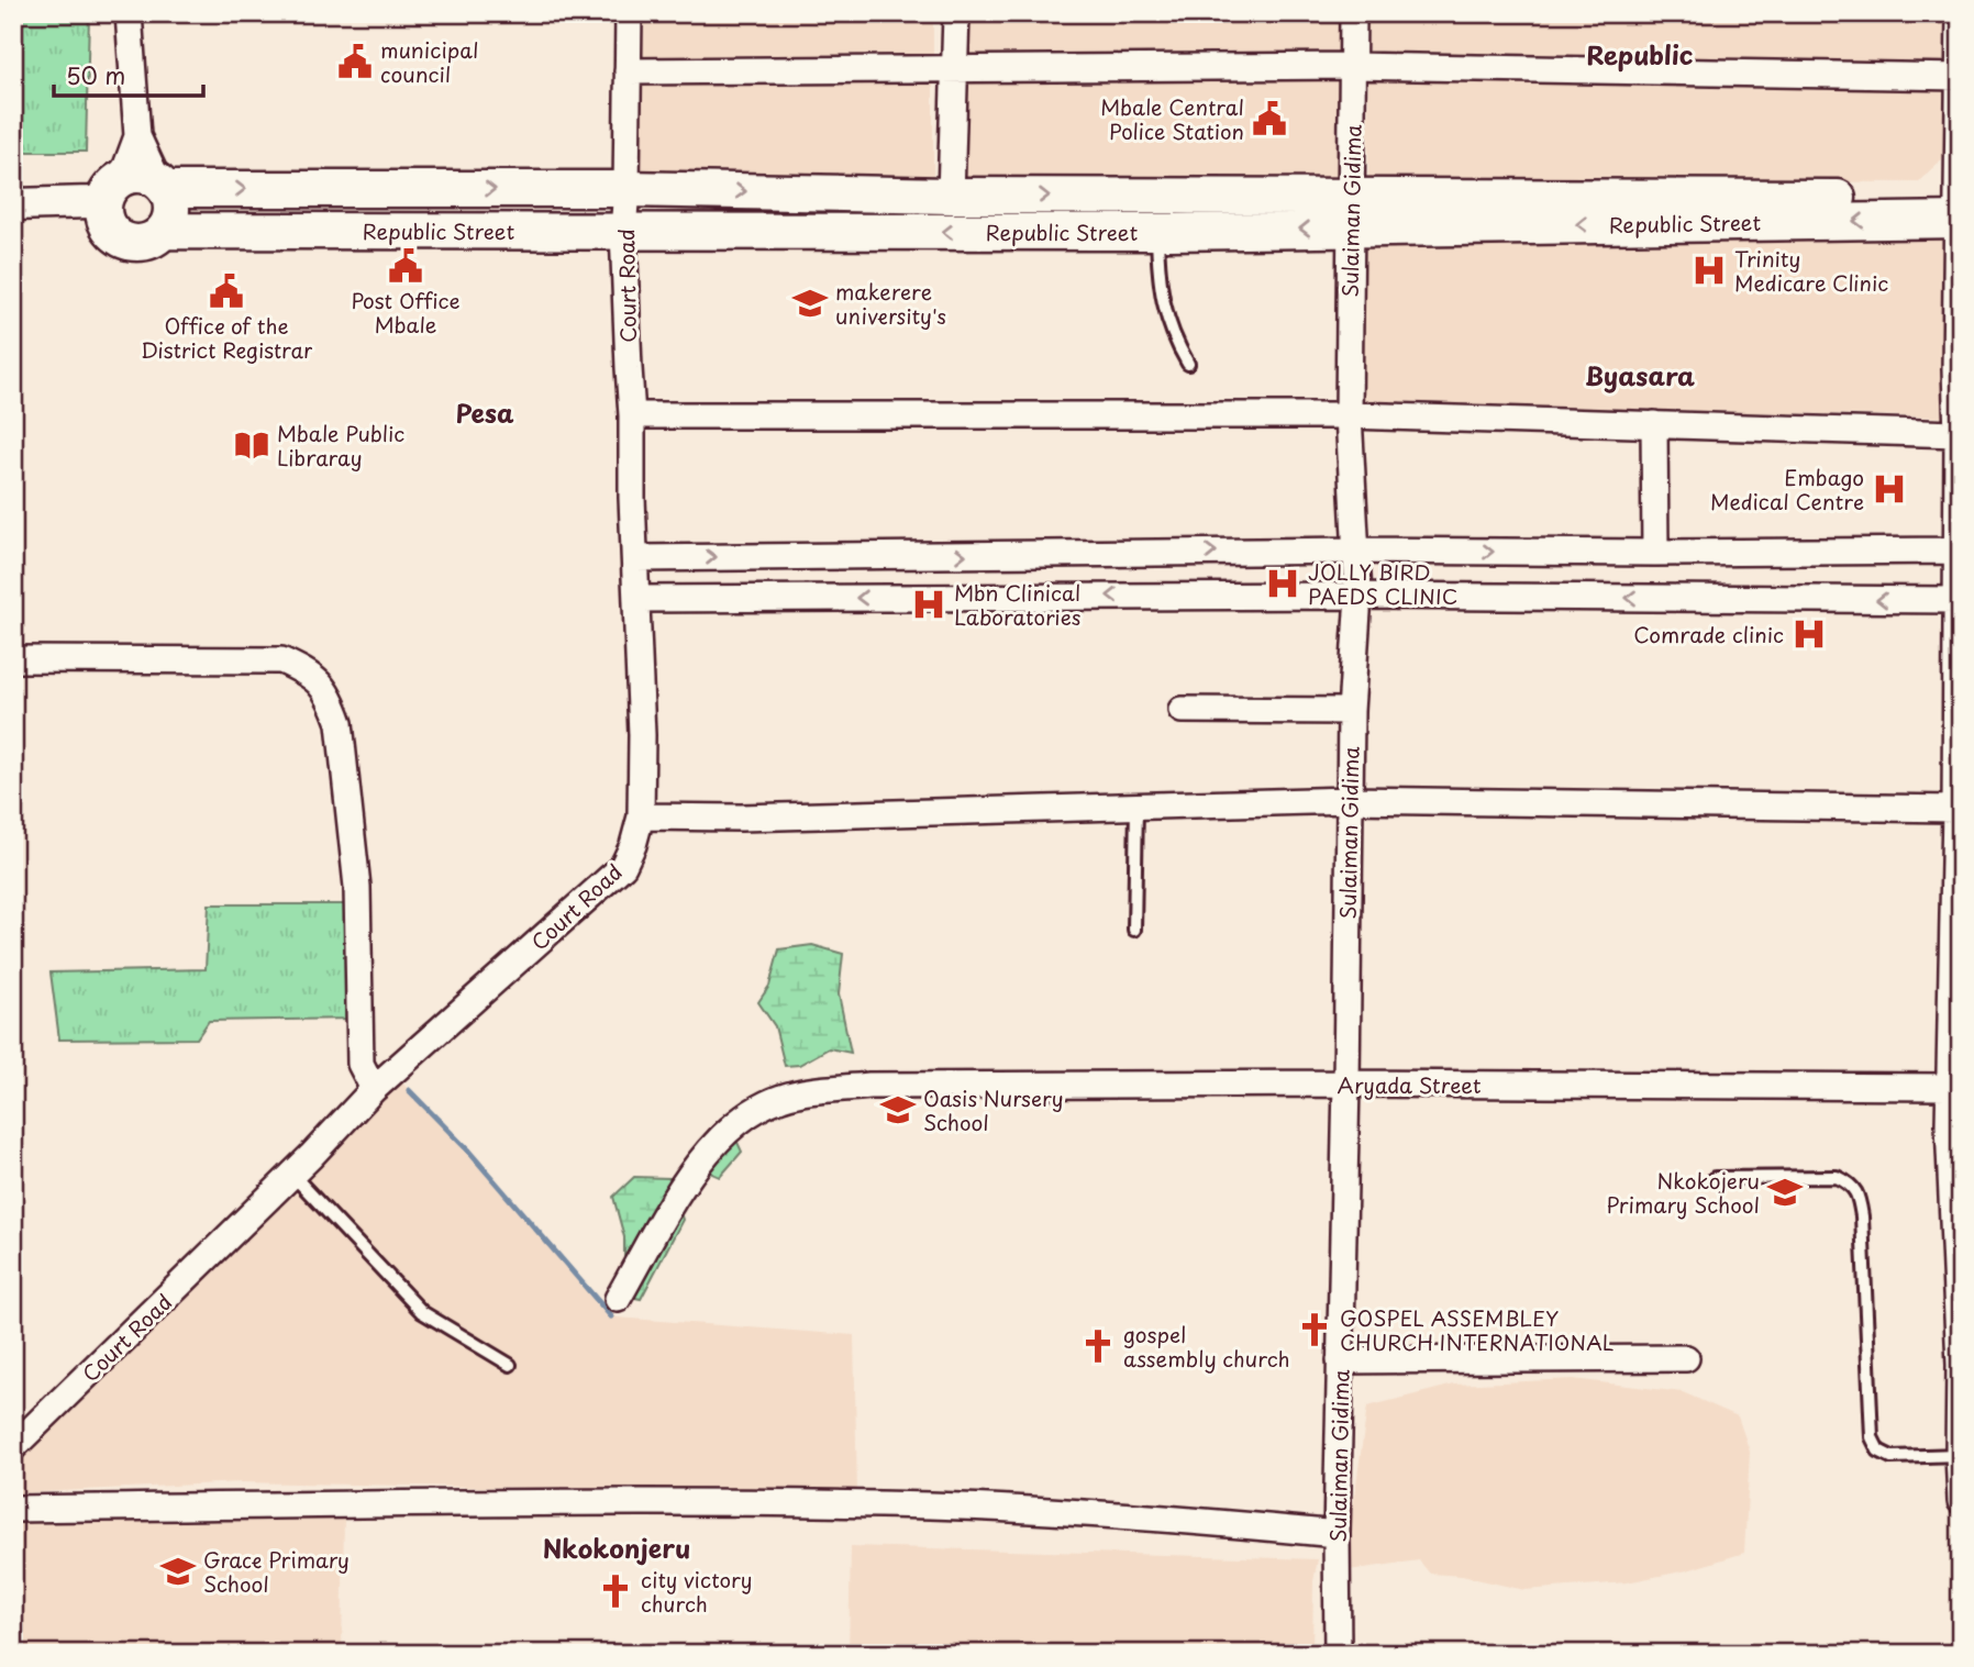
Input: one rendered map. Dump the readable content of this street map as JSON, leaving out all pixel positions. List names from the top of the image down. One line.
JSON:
{"streets":{"main road":["Republic Street"],"street":["Sulaiman Gidima","Court Road","Aryada Street"]},"crossings":[["Sulaiman Gidima","Republic Street"],["Sulaiman Gidima","Aryada Street"],["Republic Street","Court Road"]],"districts":["Republic","Byasara","Pesa","Nkokonjeru"],"places":{"public building":["municipal council","Mbale Central Police Station","Post Office Mbale","Office of the District Registrar"],"hospital":["Trinity Medicare Clinic","Embago Medical Centre","JOLLY BIRD PAEDS CLINIC","Mbn Clinical Laboratories","Comrade clinic"],"school or university":["makerere university's","Oasis Nursery School","Nkokojeru Primary School","Grace Primary School"],"library":["Mbale Public Libraray"],"church":["GOSPEL ASSEMBLEY CHURCH INTERNATIONAL","gospel assembly church","city victory church"]},"scale_bar":"50 m"}
